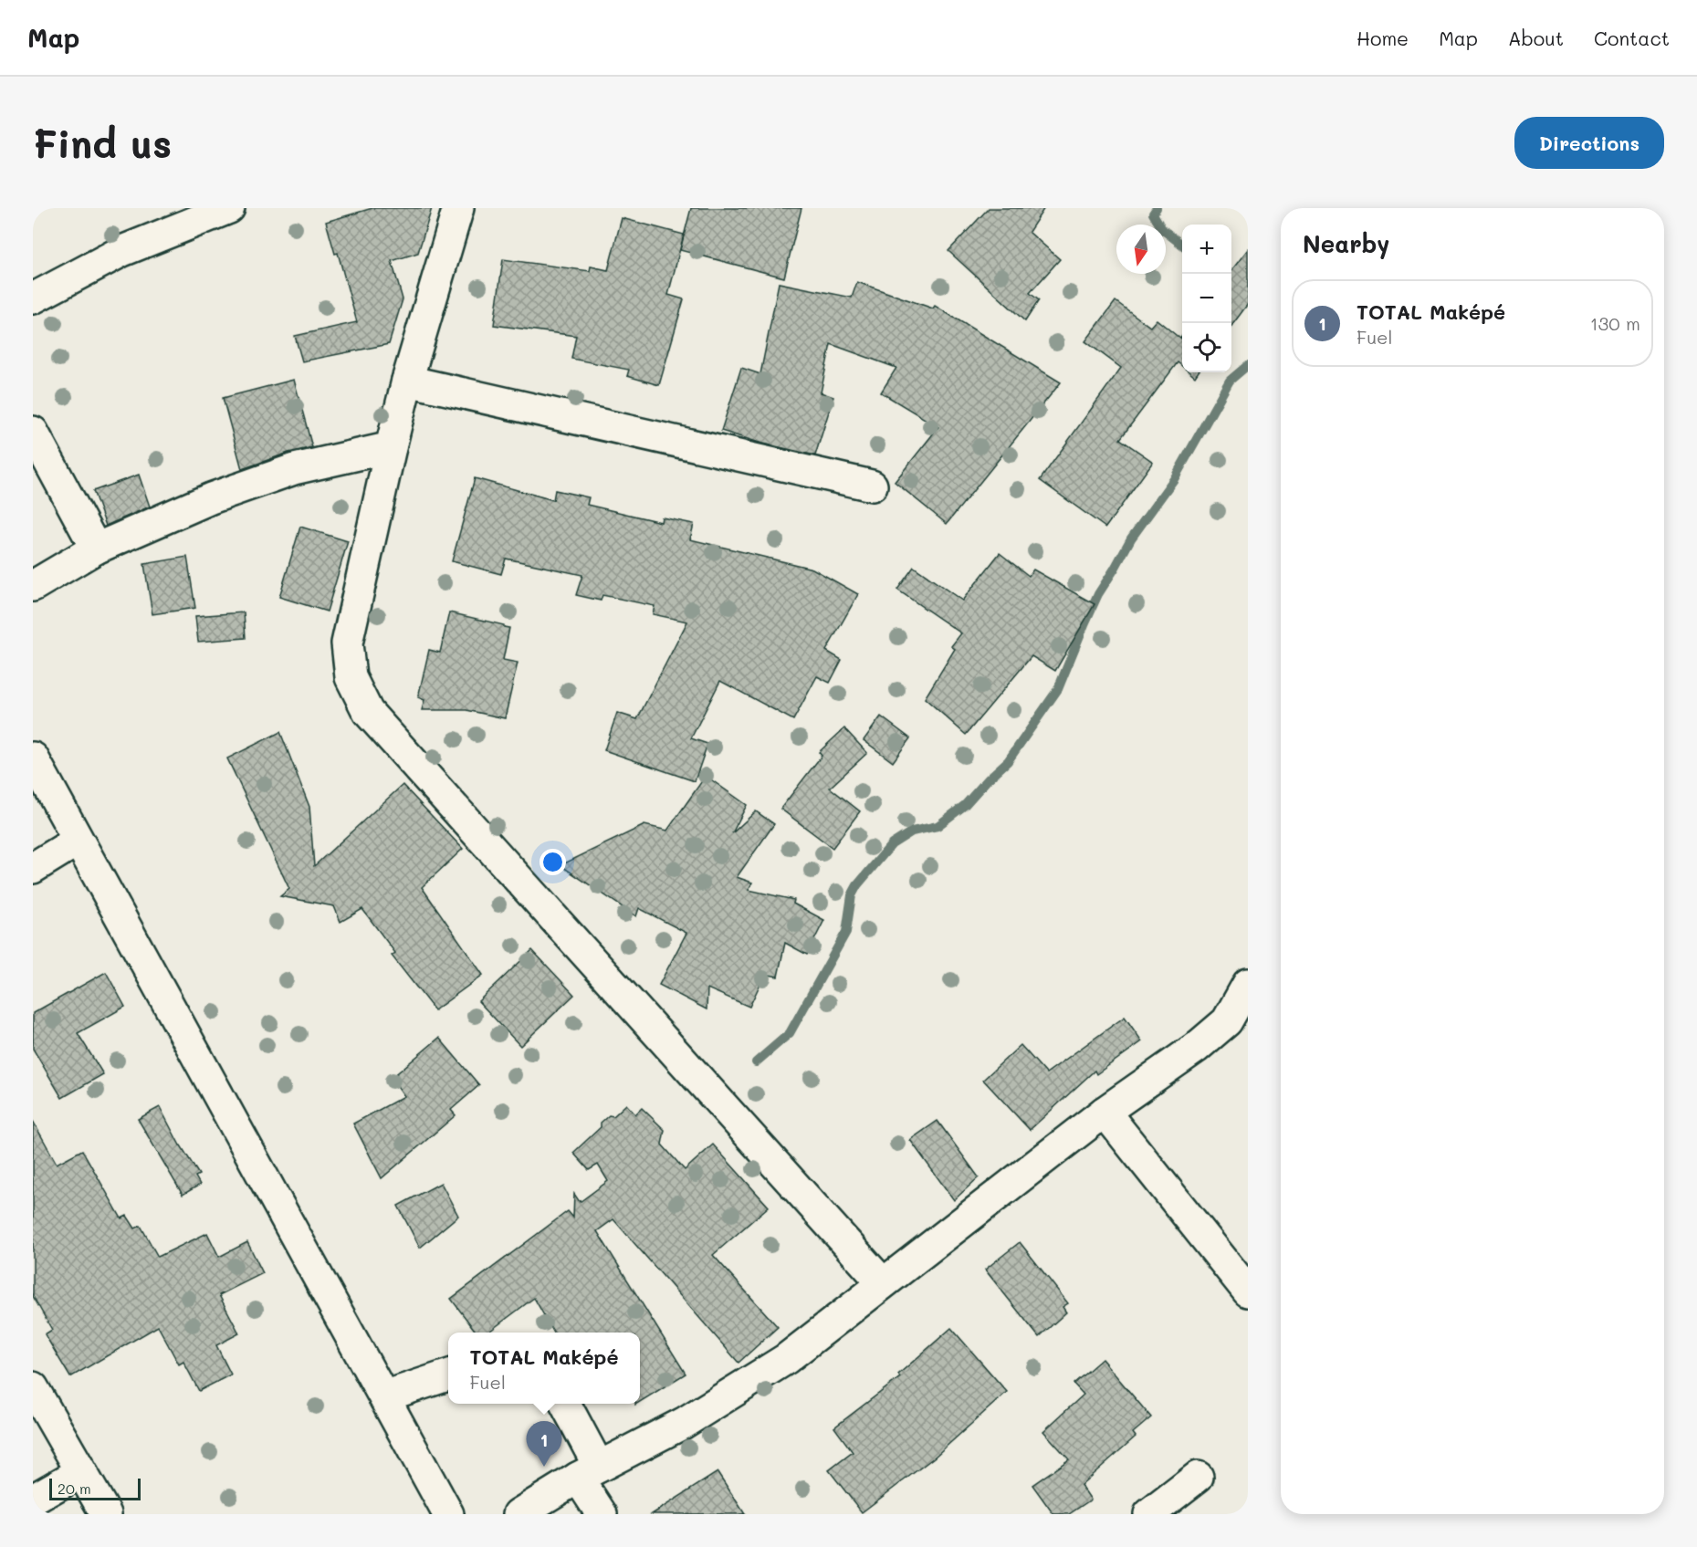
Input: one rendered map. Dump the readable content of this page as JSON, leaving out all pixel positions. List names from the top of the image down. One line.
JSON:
{"scale_bar":"20 m","north":"bottom","page":{"header":"Map","nav":["Home","Map","About","Contact"],"buttons":"Directions","title":"Find us","heading":"Nearby","map_buttons":["+","−"],"list":[{"mark":"1","name":"TOTAL Maképé","note":"Fuel","value":"130 m"}],"popup":["TOTAL Maképé","Fuel"],"pins":"1","scale":"20 m"}}
